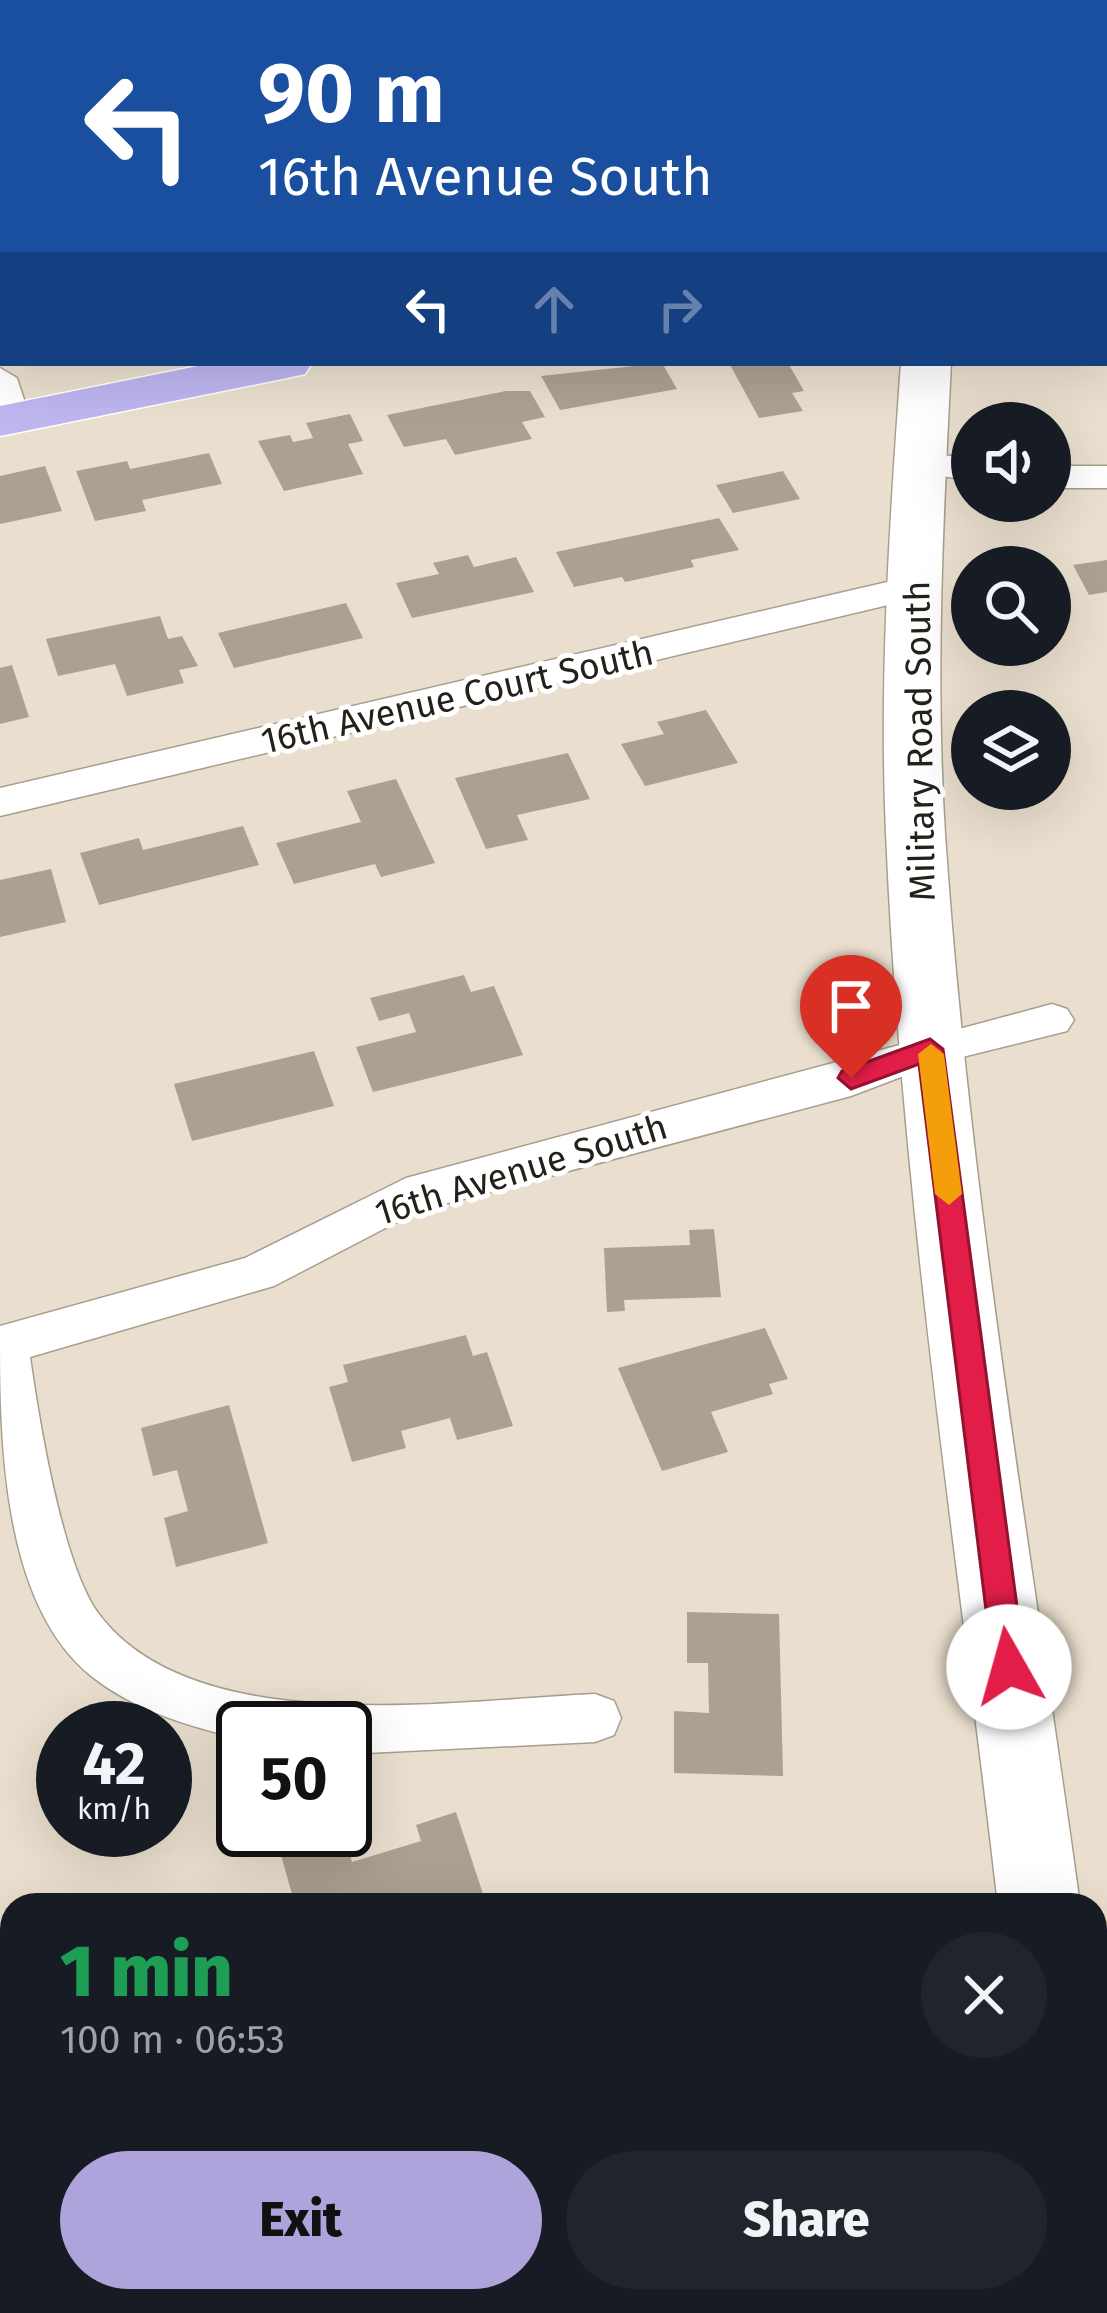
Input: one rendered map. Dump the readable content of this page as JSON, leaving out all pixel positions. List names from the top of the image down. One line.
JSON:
{"streets":{"main road":["Military Road South"],"street":["16th Avenue Court South","16th Avenue South"]},"crossings":[["16th Avenue Court South","Military Road South"],["Military Road South","16th Avenue South"]],"page":{"turn":["90 m","16th Avenue South"],"speed":"42 km/h","limit":"50","heading":["1 min","100 m · 06:53"],"buttons":["Exit","Share"]}}
